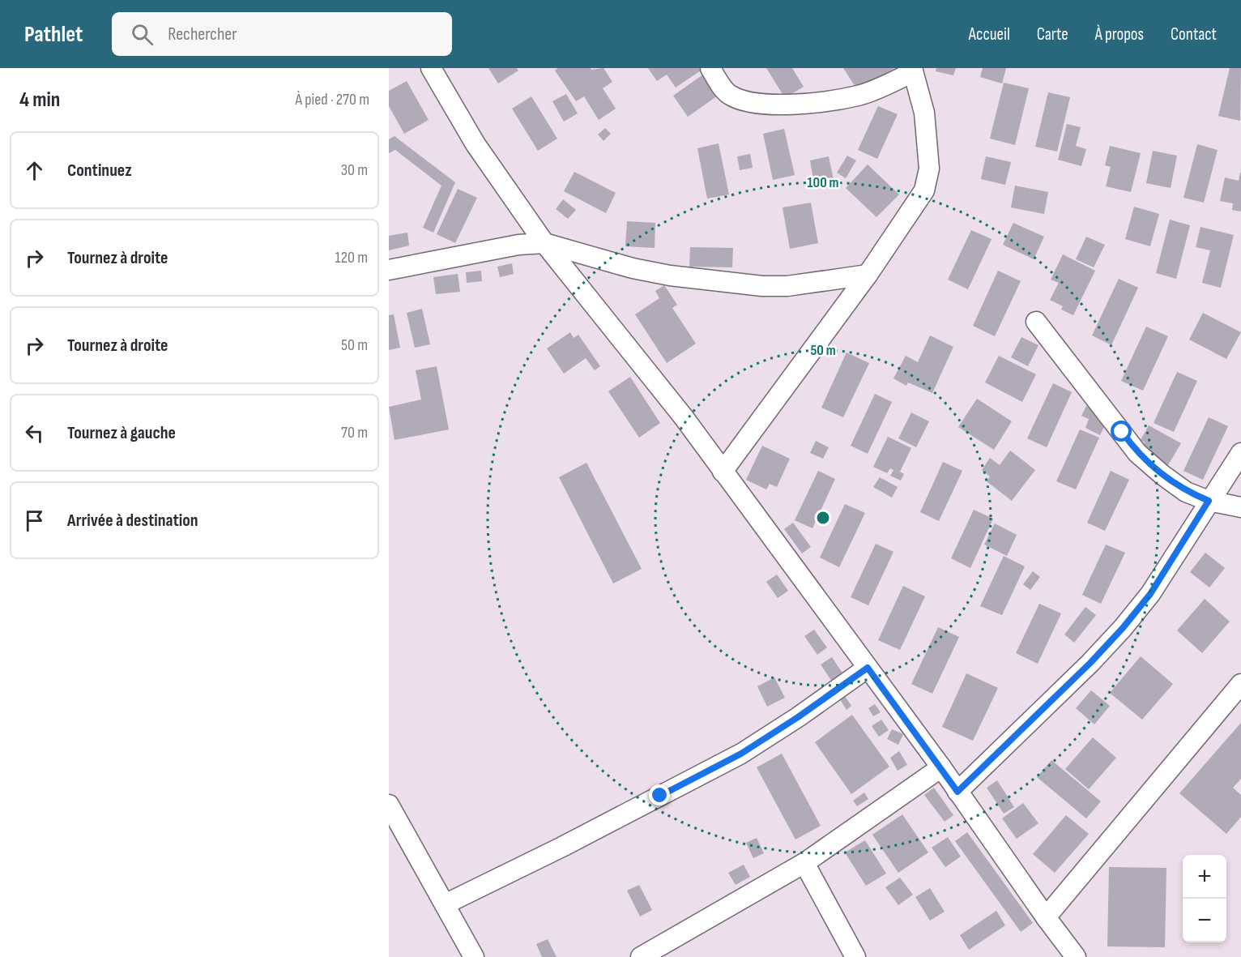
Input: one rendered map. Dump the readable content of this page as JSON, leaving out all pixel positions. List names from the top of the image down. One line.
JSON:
{"page":{"header":"Pathlet","search":"Rechercher","nav":["Accueil","Carte","À propos","Contact"],"heading":["4 min","À pied · 270 m"],"list":[["Continuez","30 m"],["Tournez à droite","120 m"],["Tournez à droite","50 m"],["Tournez à gauche","70 m"],"Arrivée à destination"],"map_buttons":["+","−"]},"rings":["100 m","50 m"]}
